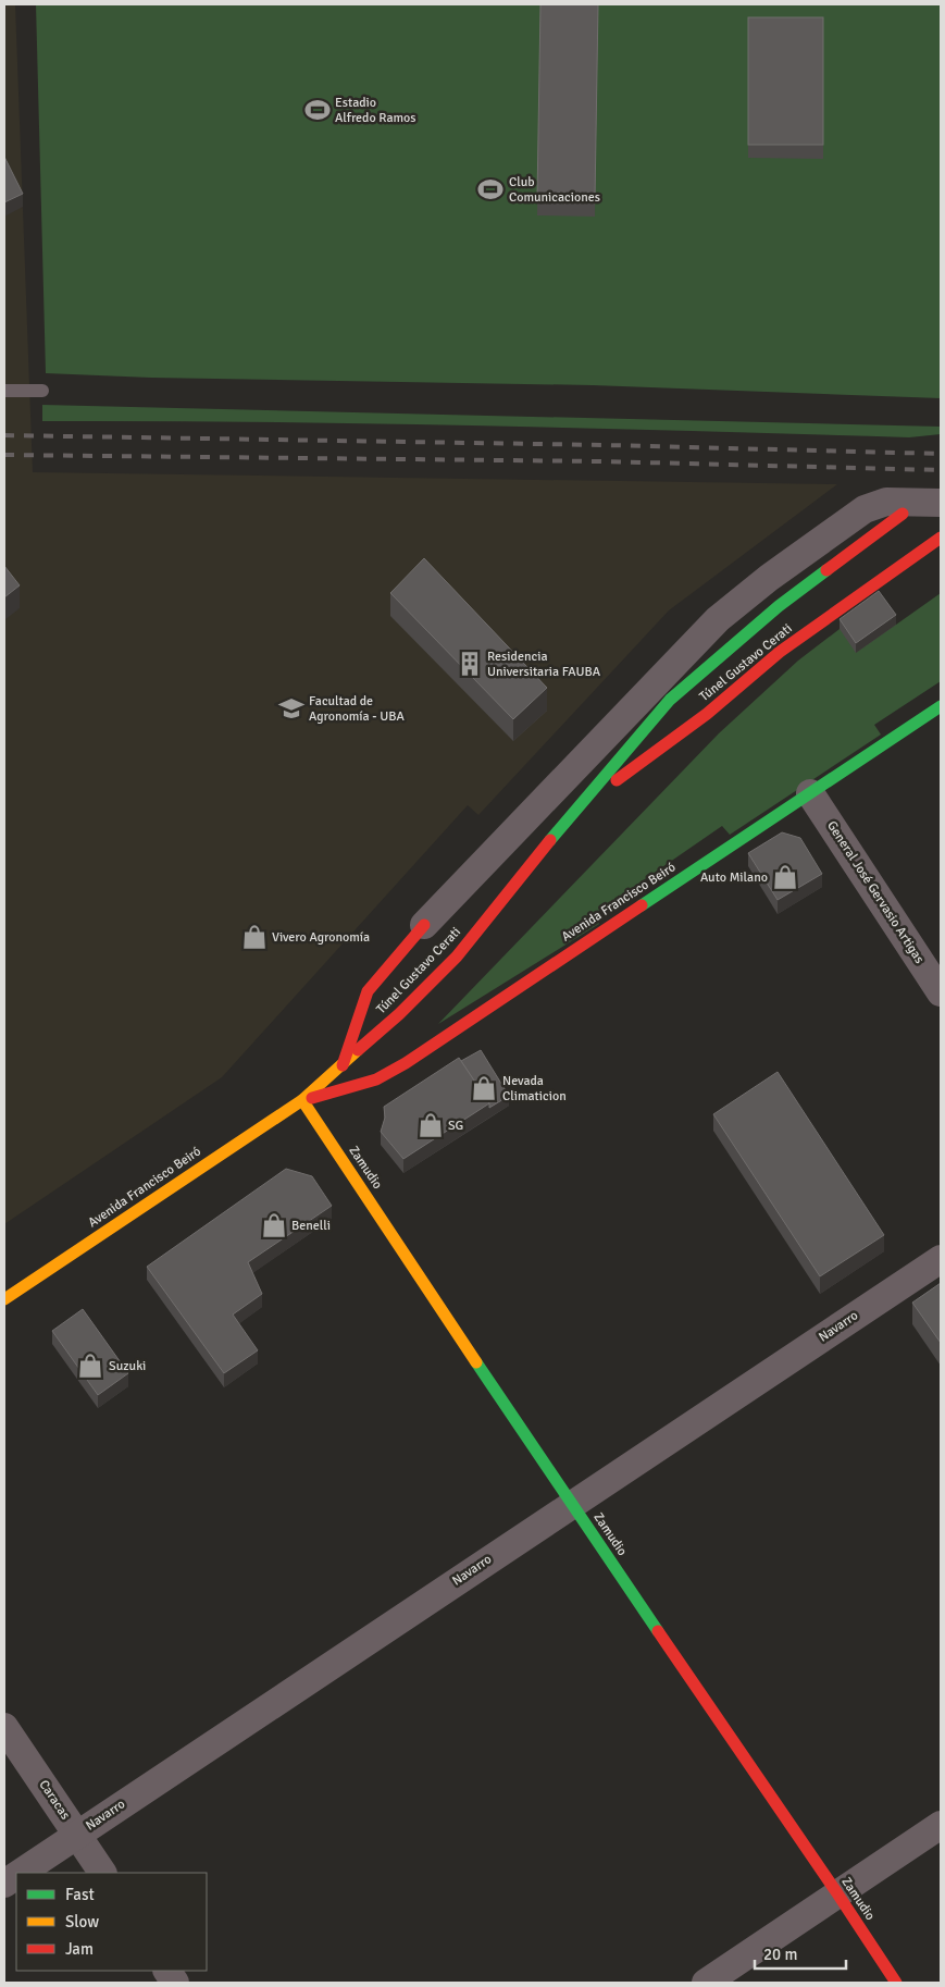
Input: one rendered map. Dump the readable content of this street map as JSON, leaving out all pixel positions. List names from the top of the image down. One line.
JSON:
{"streets":{"main road":["Túnel Gustavo Cerati","Avenida Francisco Beiró","Zamudio"],"street":["General José Gervasio Artigas","Navarro","Caracas"]},"crossings":[["Túnel Gustavo Cerati","Avenida Francisco Beiró"],["General José Gervasio Artigas","Avenida Francisco Beiró"],["Avenida Francisco Beiró","Zamudio"],["Zamudio","Navarro"],["Navarro","Caracas"]],"places":{"sports":["Estadio Alfredo Ramos","Club Comunicaciones"],"building":["Residencia Universitaria FAUBA"],"school or university":["Facultad de Agronomía - UBA"],"shop":["Auto Milano","Vivero Agronomía","Nevada Climaticion","SG","Benelli","Suzuki"]},"legend":["Fast","Slow","Jam"],"scale_bar":"20 m"}
